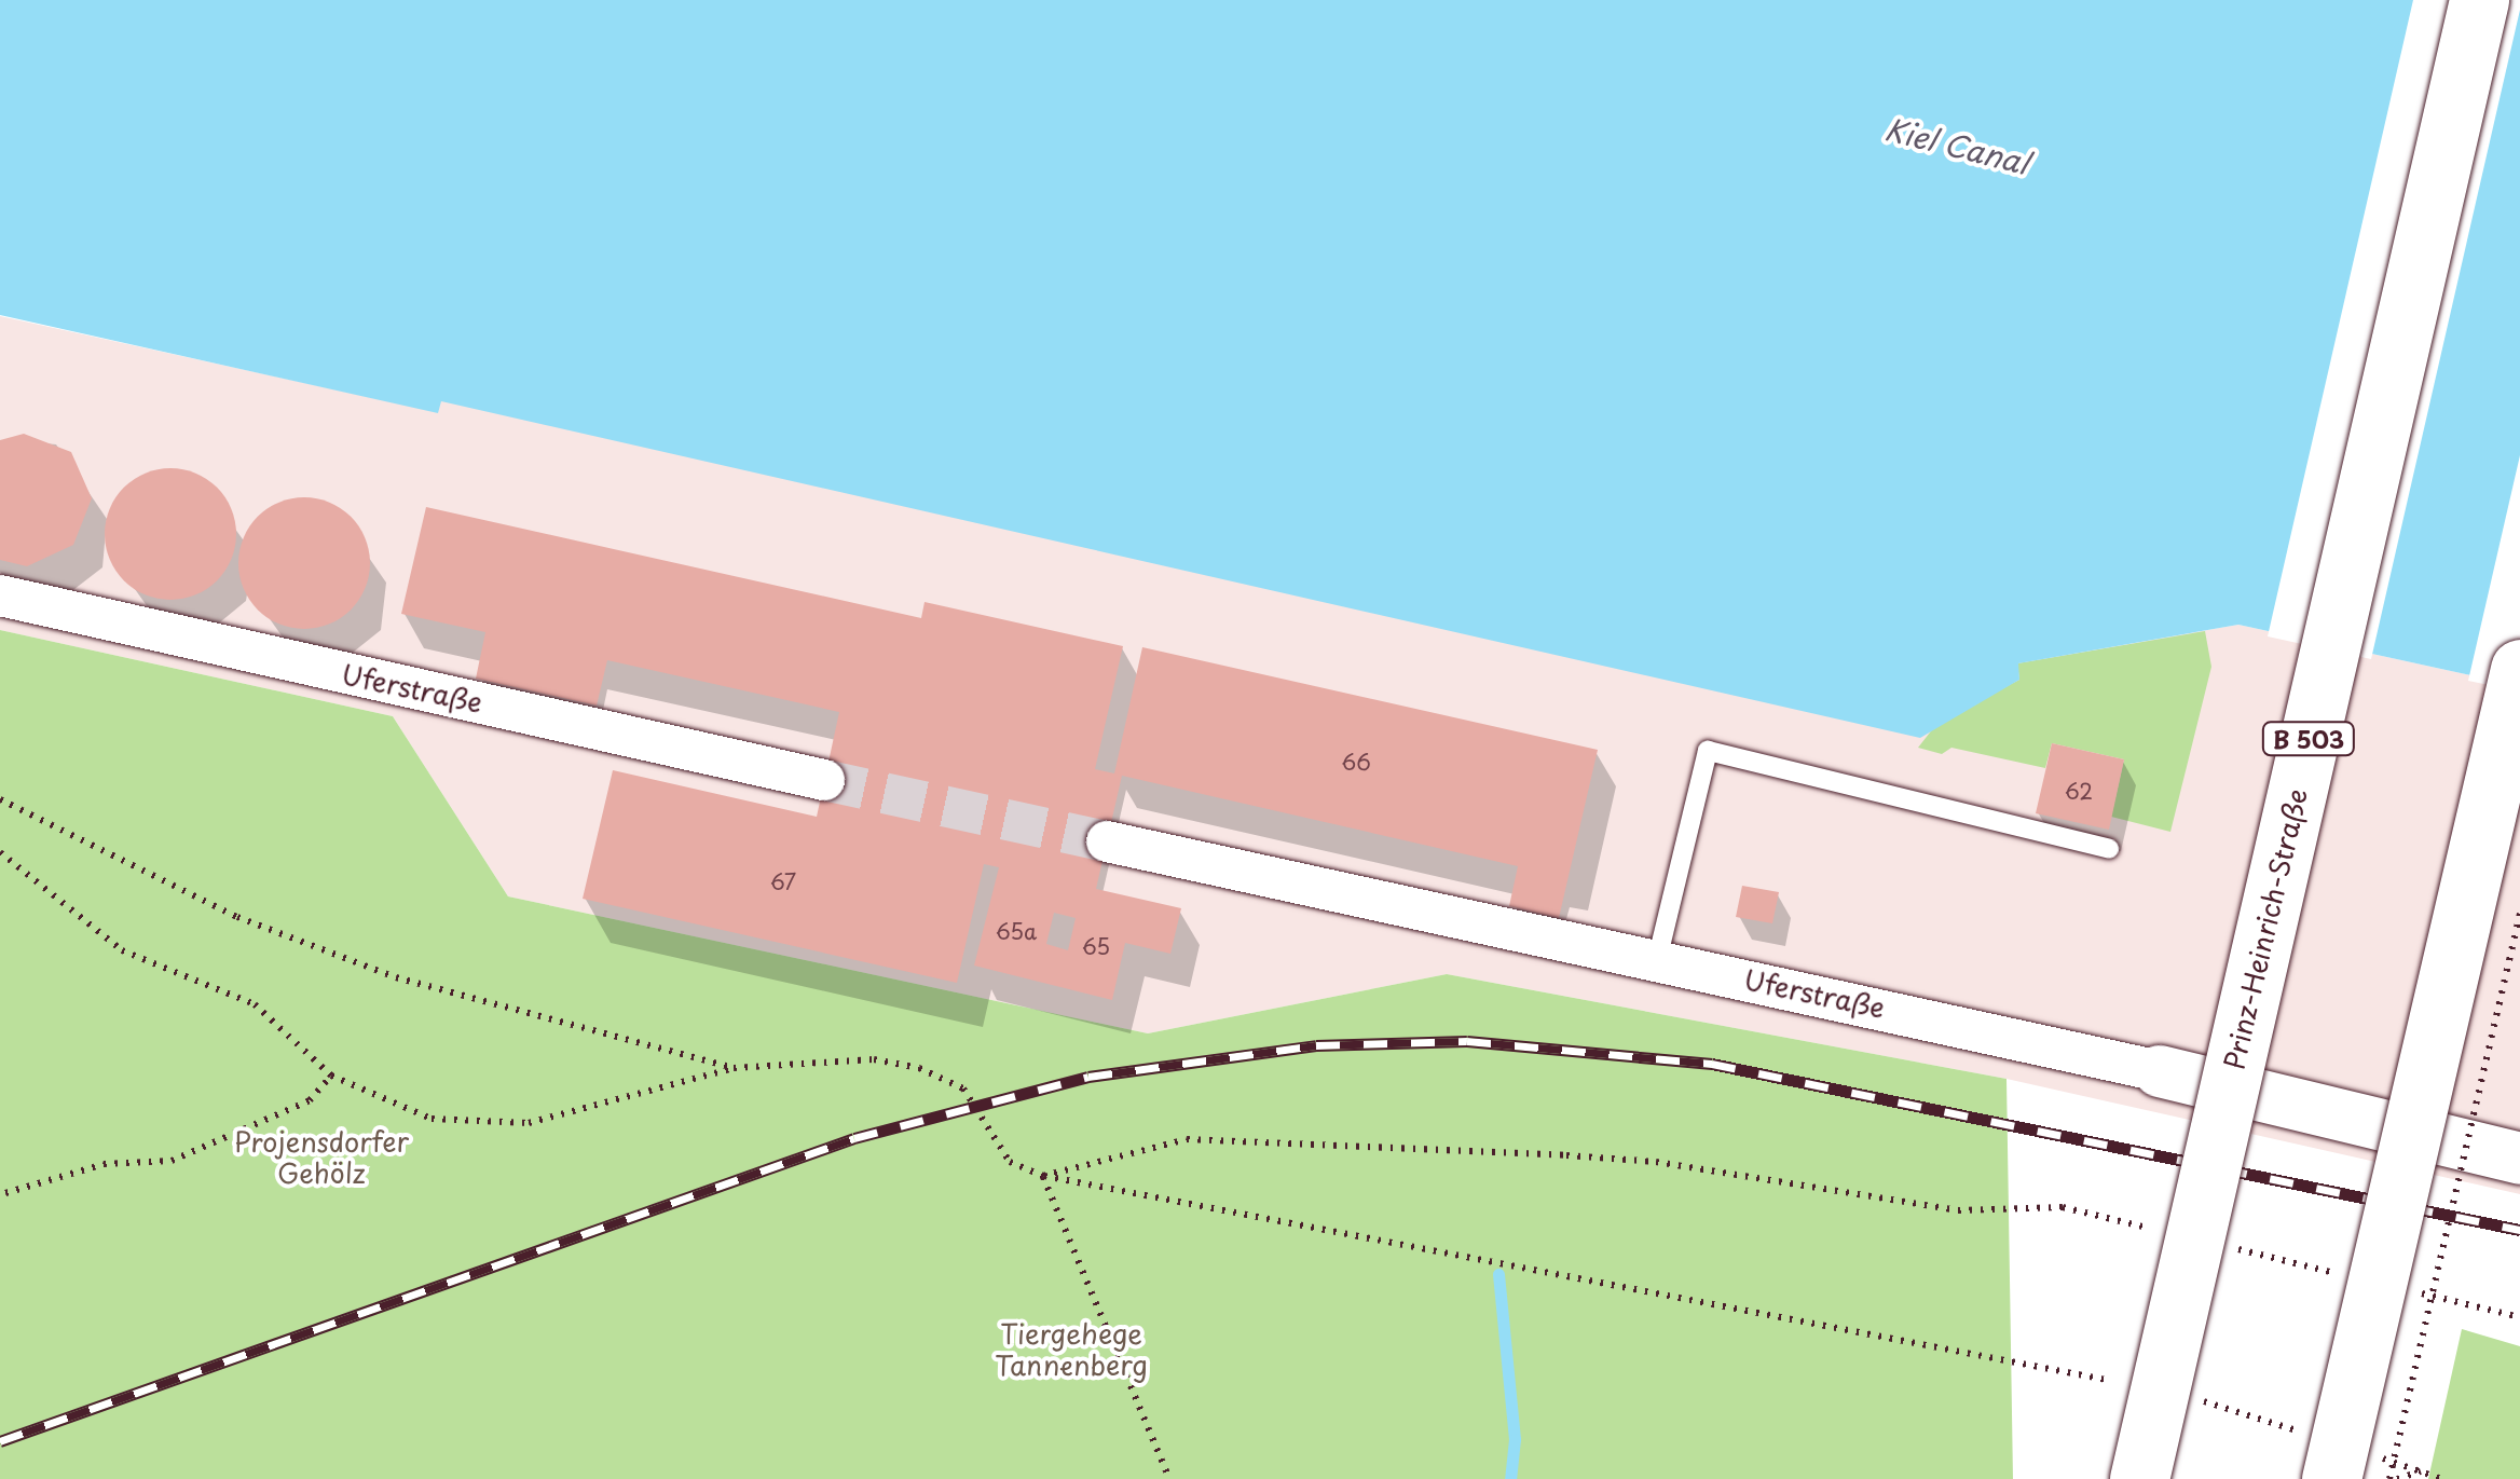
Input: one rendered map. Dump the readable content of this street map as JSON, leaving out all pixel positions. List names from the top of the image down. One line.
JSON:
{"streets":{"highway":["B 503","Prinz-Heinrich-Straße"],"street":["Uferstraße"]},"water":["Kiel Canal"],"parks":["Projensdorfer Gehölz","Tiergehege Tannenberg"],"house_numbers":["66","62","67","65a","65"]}
